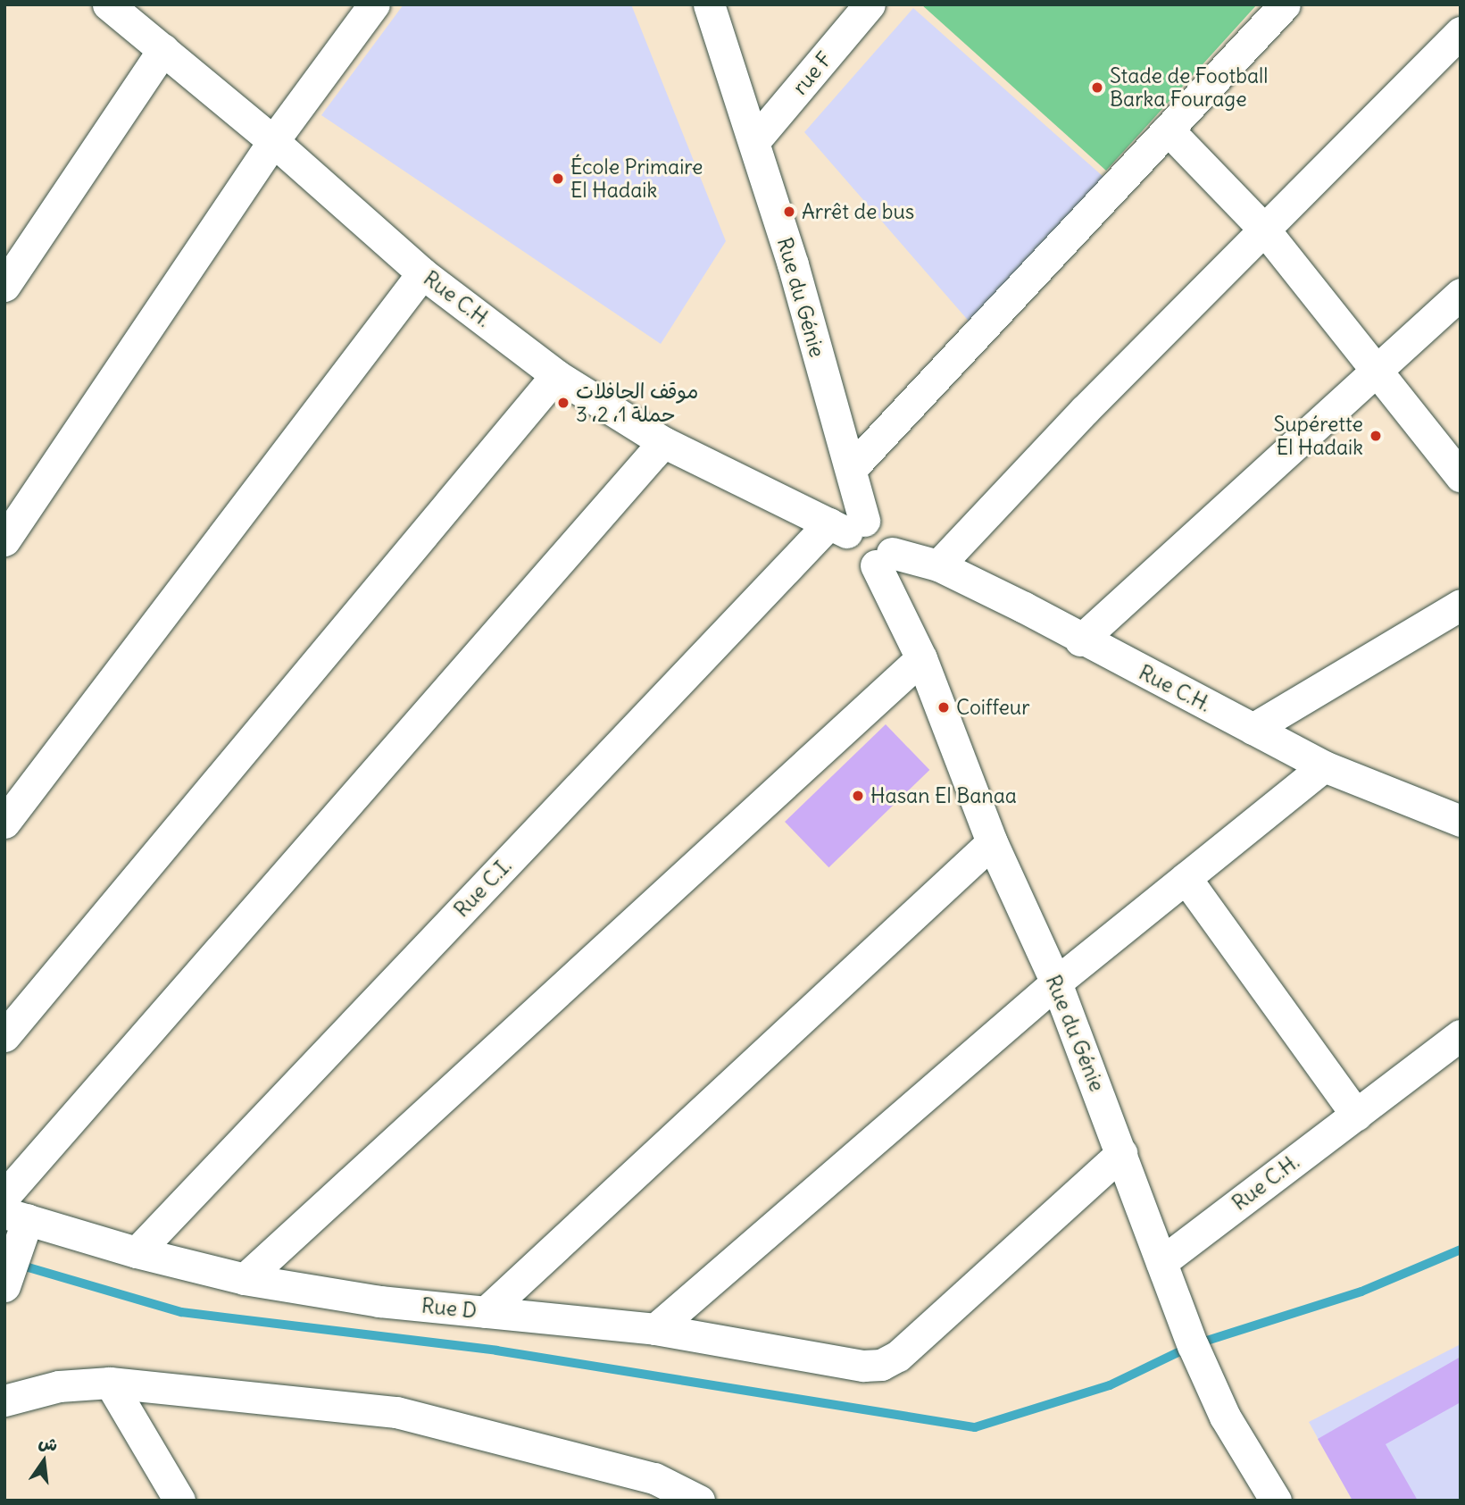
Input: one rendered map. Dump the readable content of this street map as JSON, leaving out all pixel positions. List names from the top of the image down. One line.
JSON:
{"streets":{"street":["rue F","Rue du Génie","Rue C.H.","Rue C.I.","Rue D"]},"crossings":[["rue F","Rue du Génie"],["Rue du Génie","Rue C.H."],["Rue du Génie","Rue C.I."],["Rue du Génie","Rue D"],["Rue C.H.","Rue C.I."],["Rue C.I.","Rue D"]],"places":["Stade de Football Barka Fourage","École Primaire El Hadaik","Arrêt de bus","موقف الحافلات حملة 1، 2، 3","Supérette El Hadaik","Coiffeur","Hasan El Banaa"],"north":"top"}
